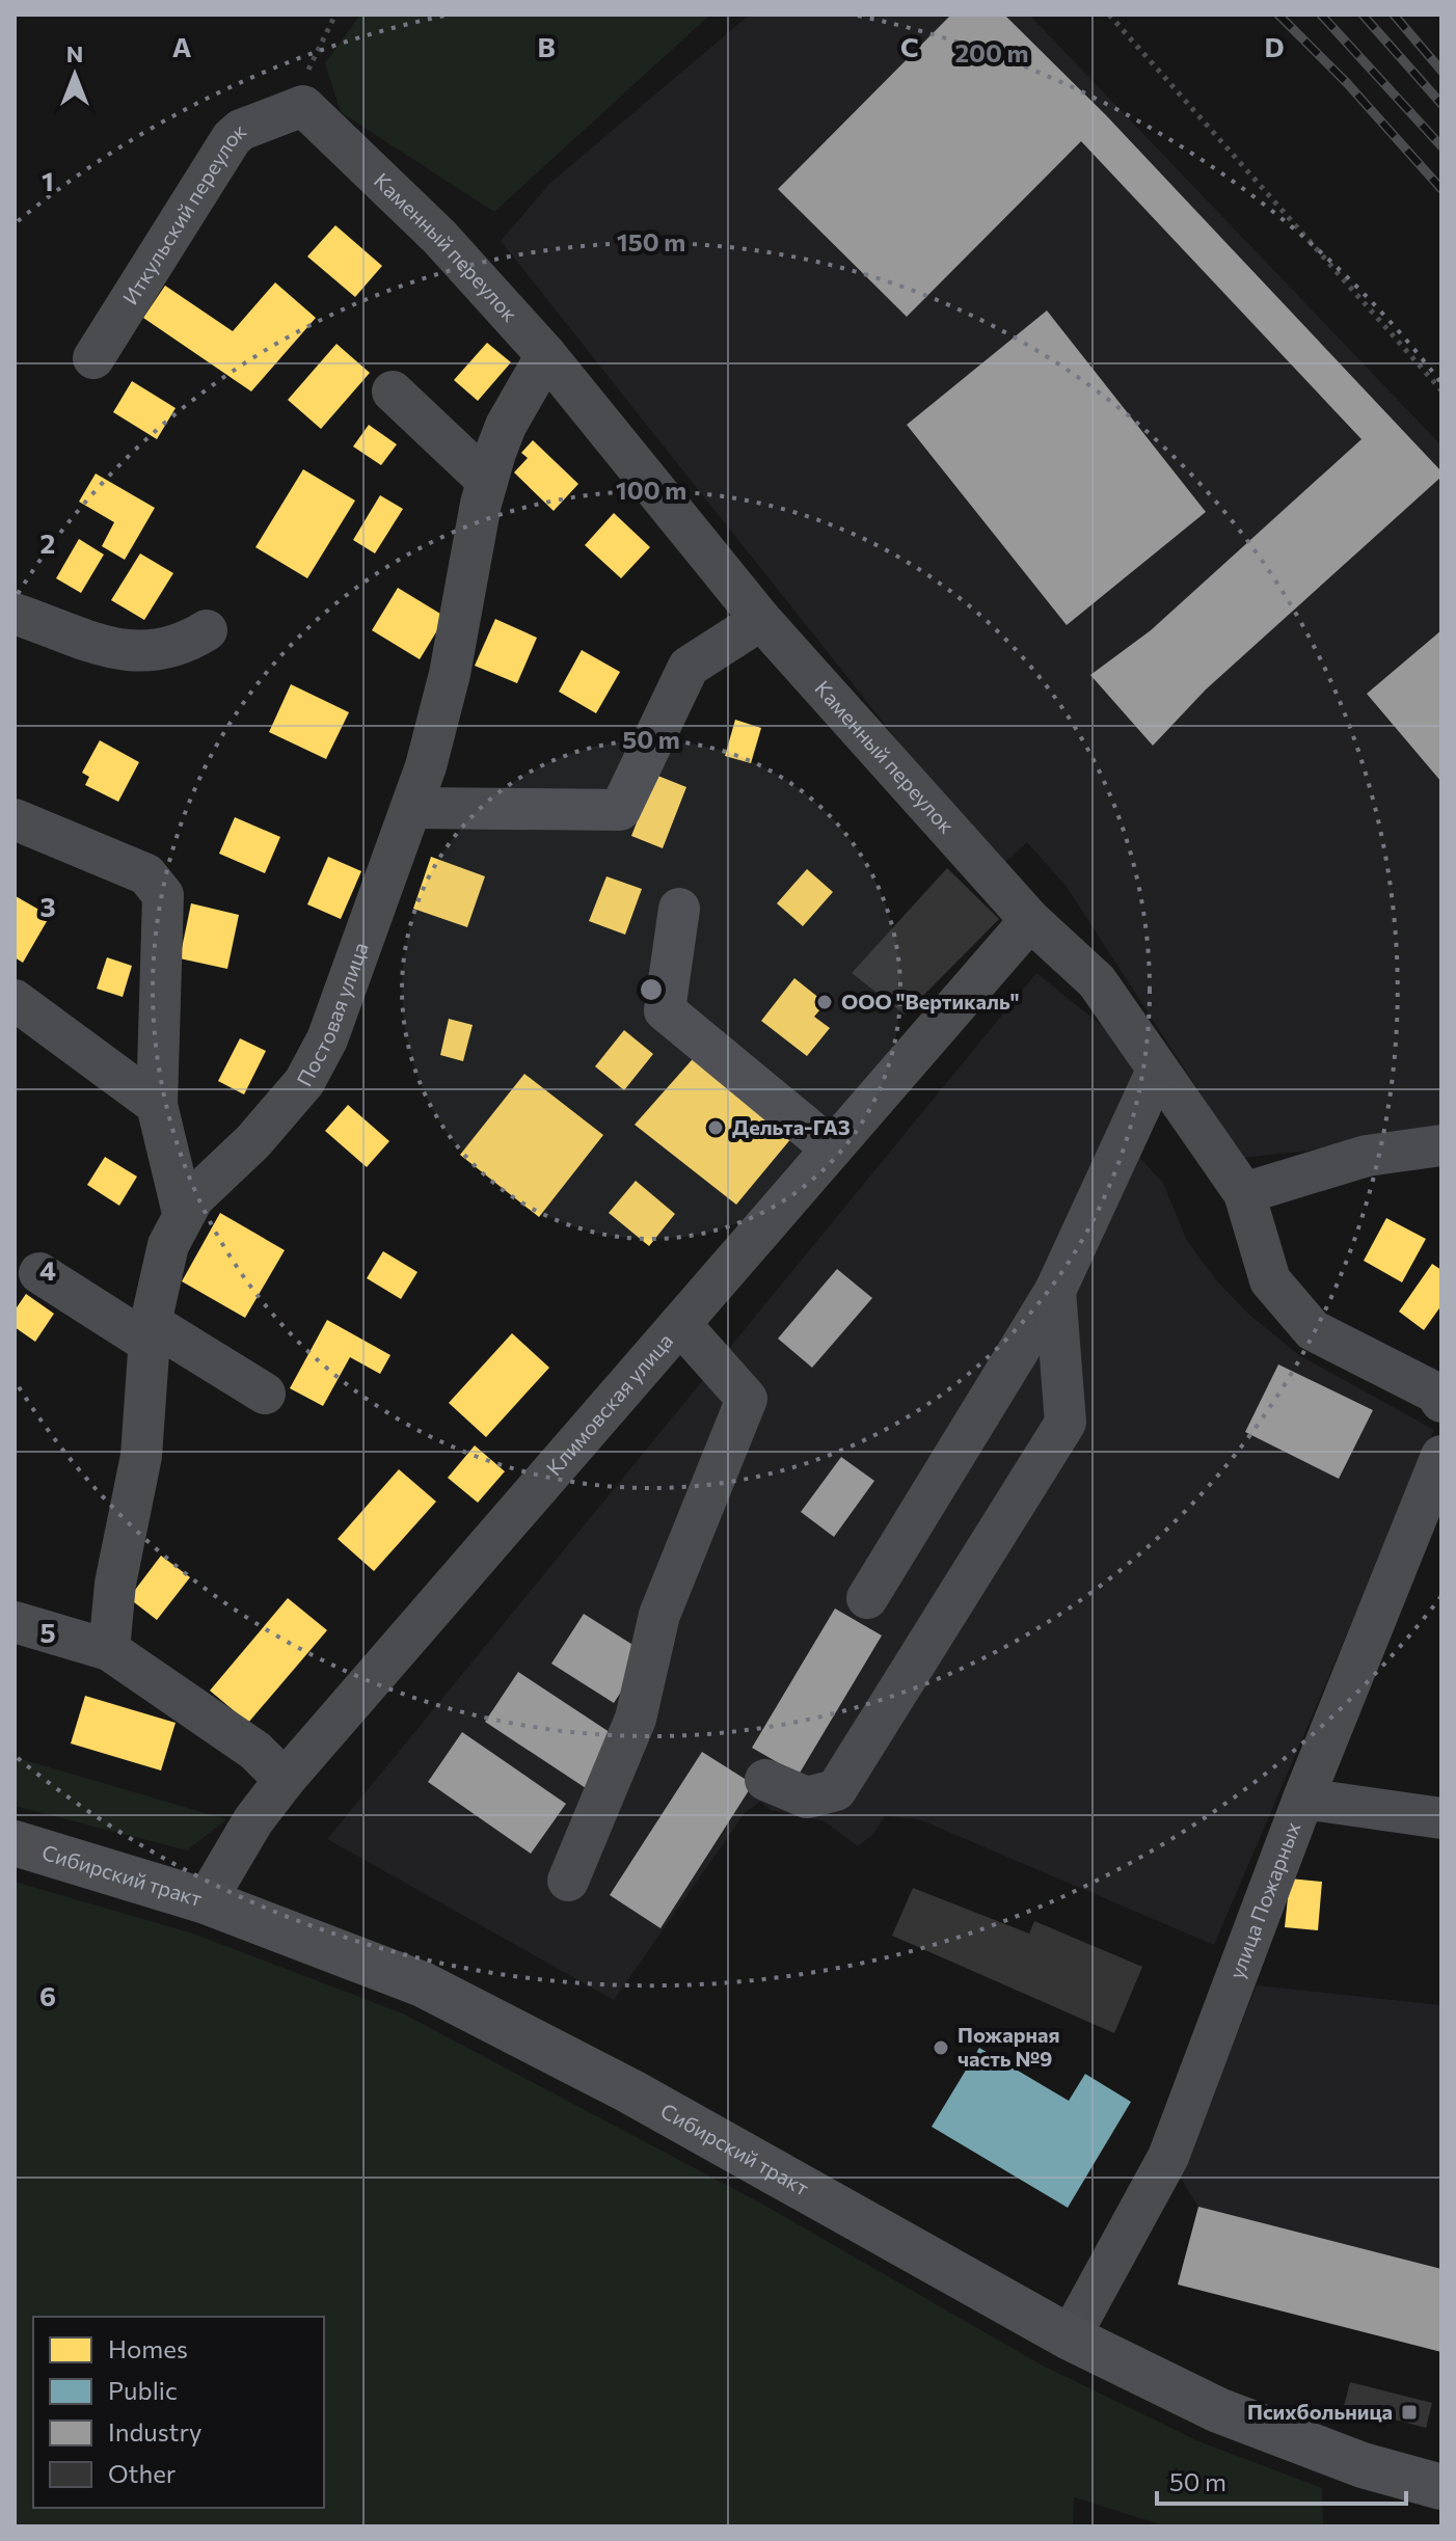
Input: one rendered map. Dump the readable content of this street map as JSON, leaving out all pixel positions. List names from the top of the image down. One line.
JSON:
{"streets":{"main road":["Сибирский тракт"],"street":["Иткульский переулок","Каменный переулок","Постовая улица","Климовская улица","улица Пожарных"]},"crossings":[["Иткульский переулок","Каменный переулок"],["Каменный переулок","Постовая улица"],["Каменный переулок","Климовская улица"],["Климовская улица","Сибирский тракт"],["Сибирский тракт","улица Пожарных"]],"places":{"other":["ООО \"Вертикаль\"","Дельта-ГАЗ","Пожарная часть №9"],"transit":["Психбольница"]},"legend":["Homes","Public","Industry","Other"],"scale_bar":"50 m","north":"top","grid":{"columns":["A","B","C","D"],"rows":["1","2","3","4","5","6"]},"rings":["200 m","150 m","100 m","50 m"]}
